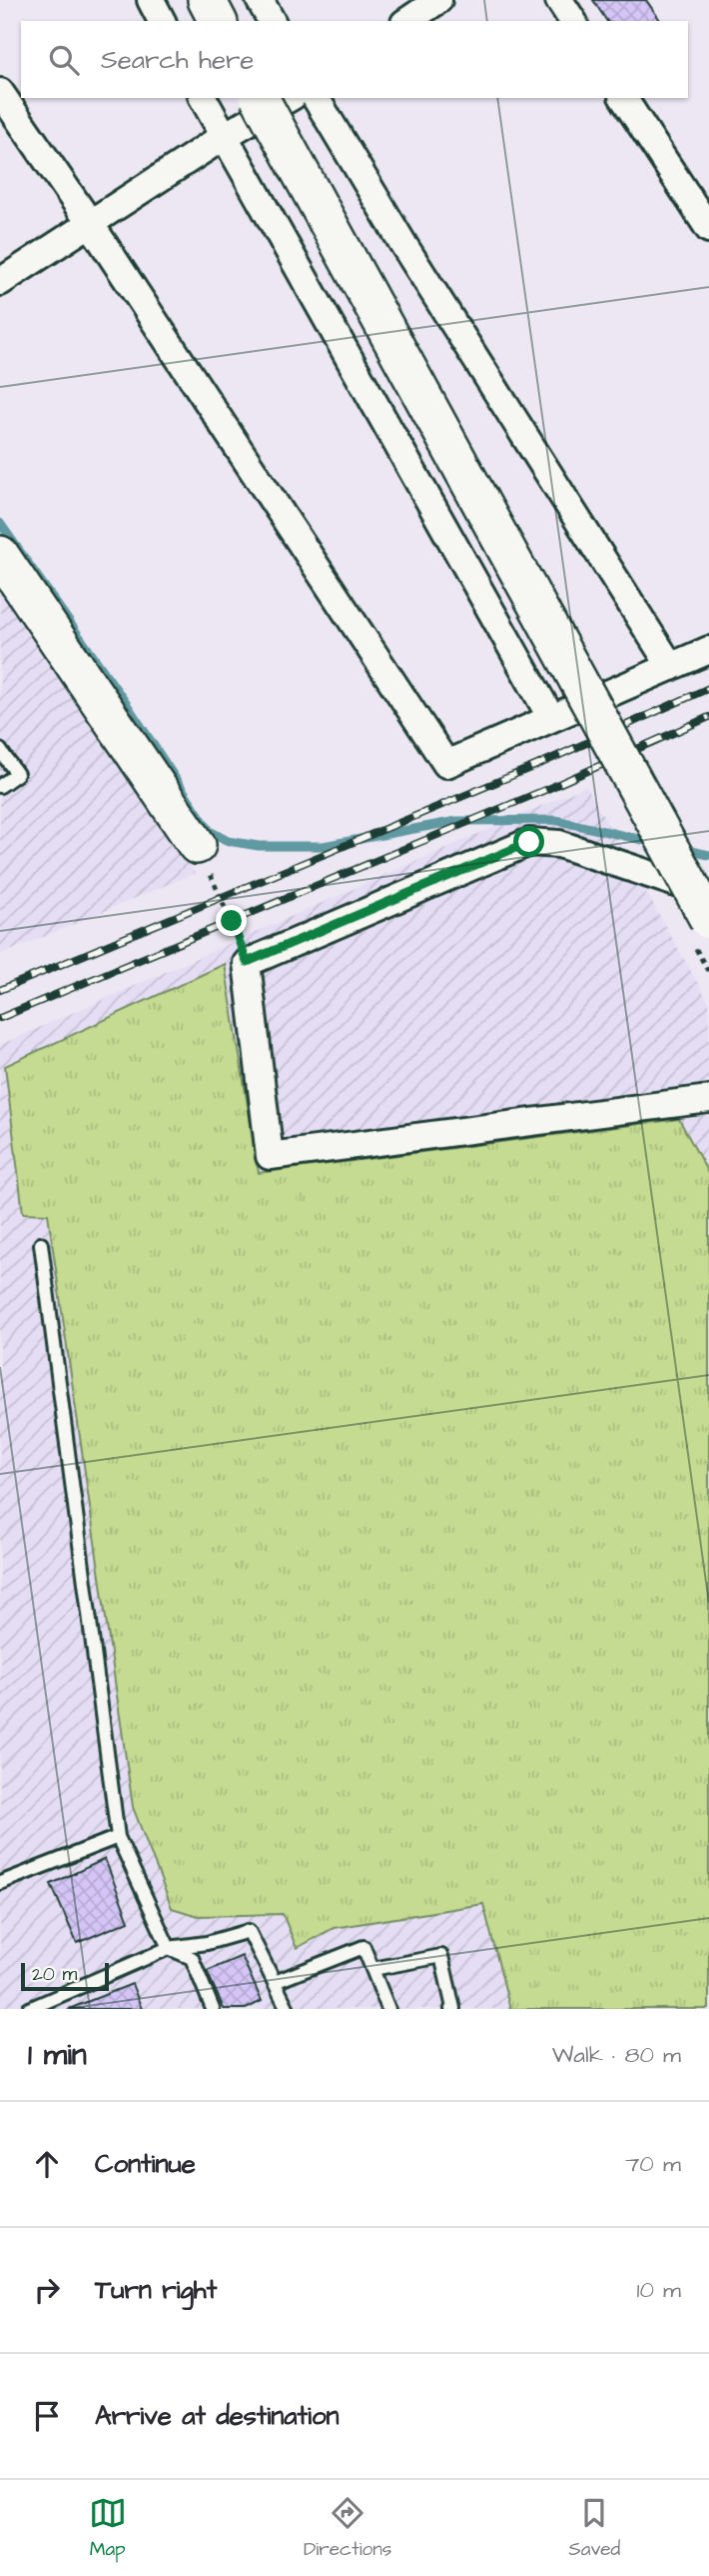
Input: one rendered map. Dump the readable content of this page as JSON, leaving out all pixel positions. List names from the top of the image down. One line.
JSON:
{"scale_bar":"20 m","page":{"search":"Search here","scale":"20 m","heading":["1 min","Walk · 80 m"],"list":[["Continue","70 m"],["Turn right","10 m"],"Arrive at destination"],"nav":["Map","Directions","Saved"]}}
